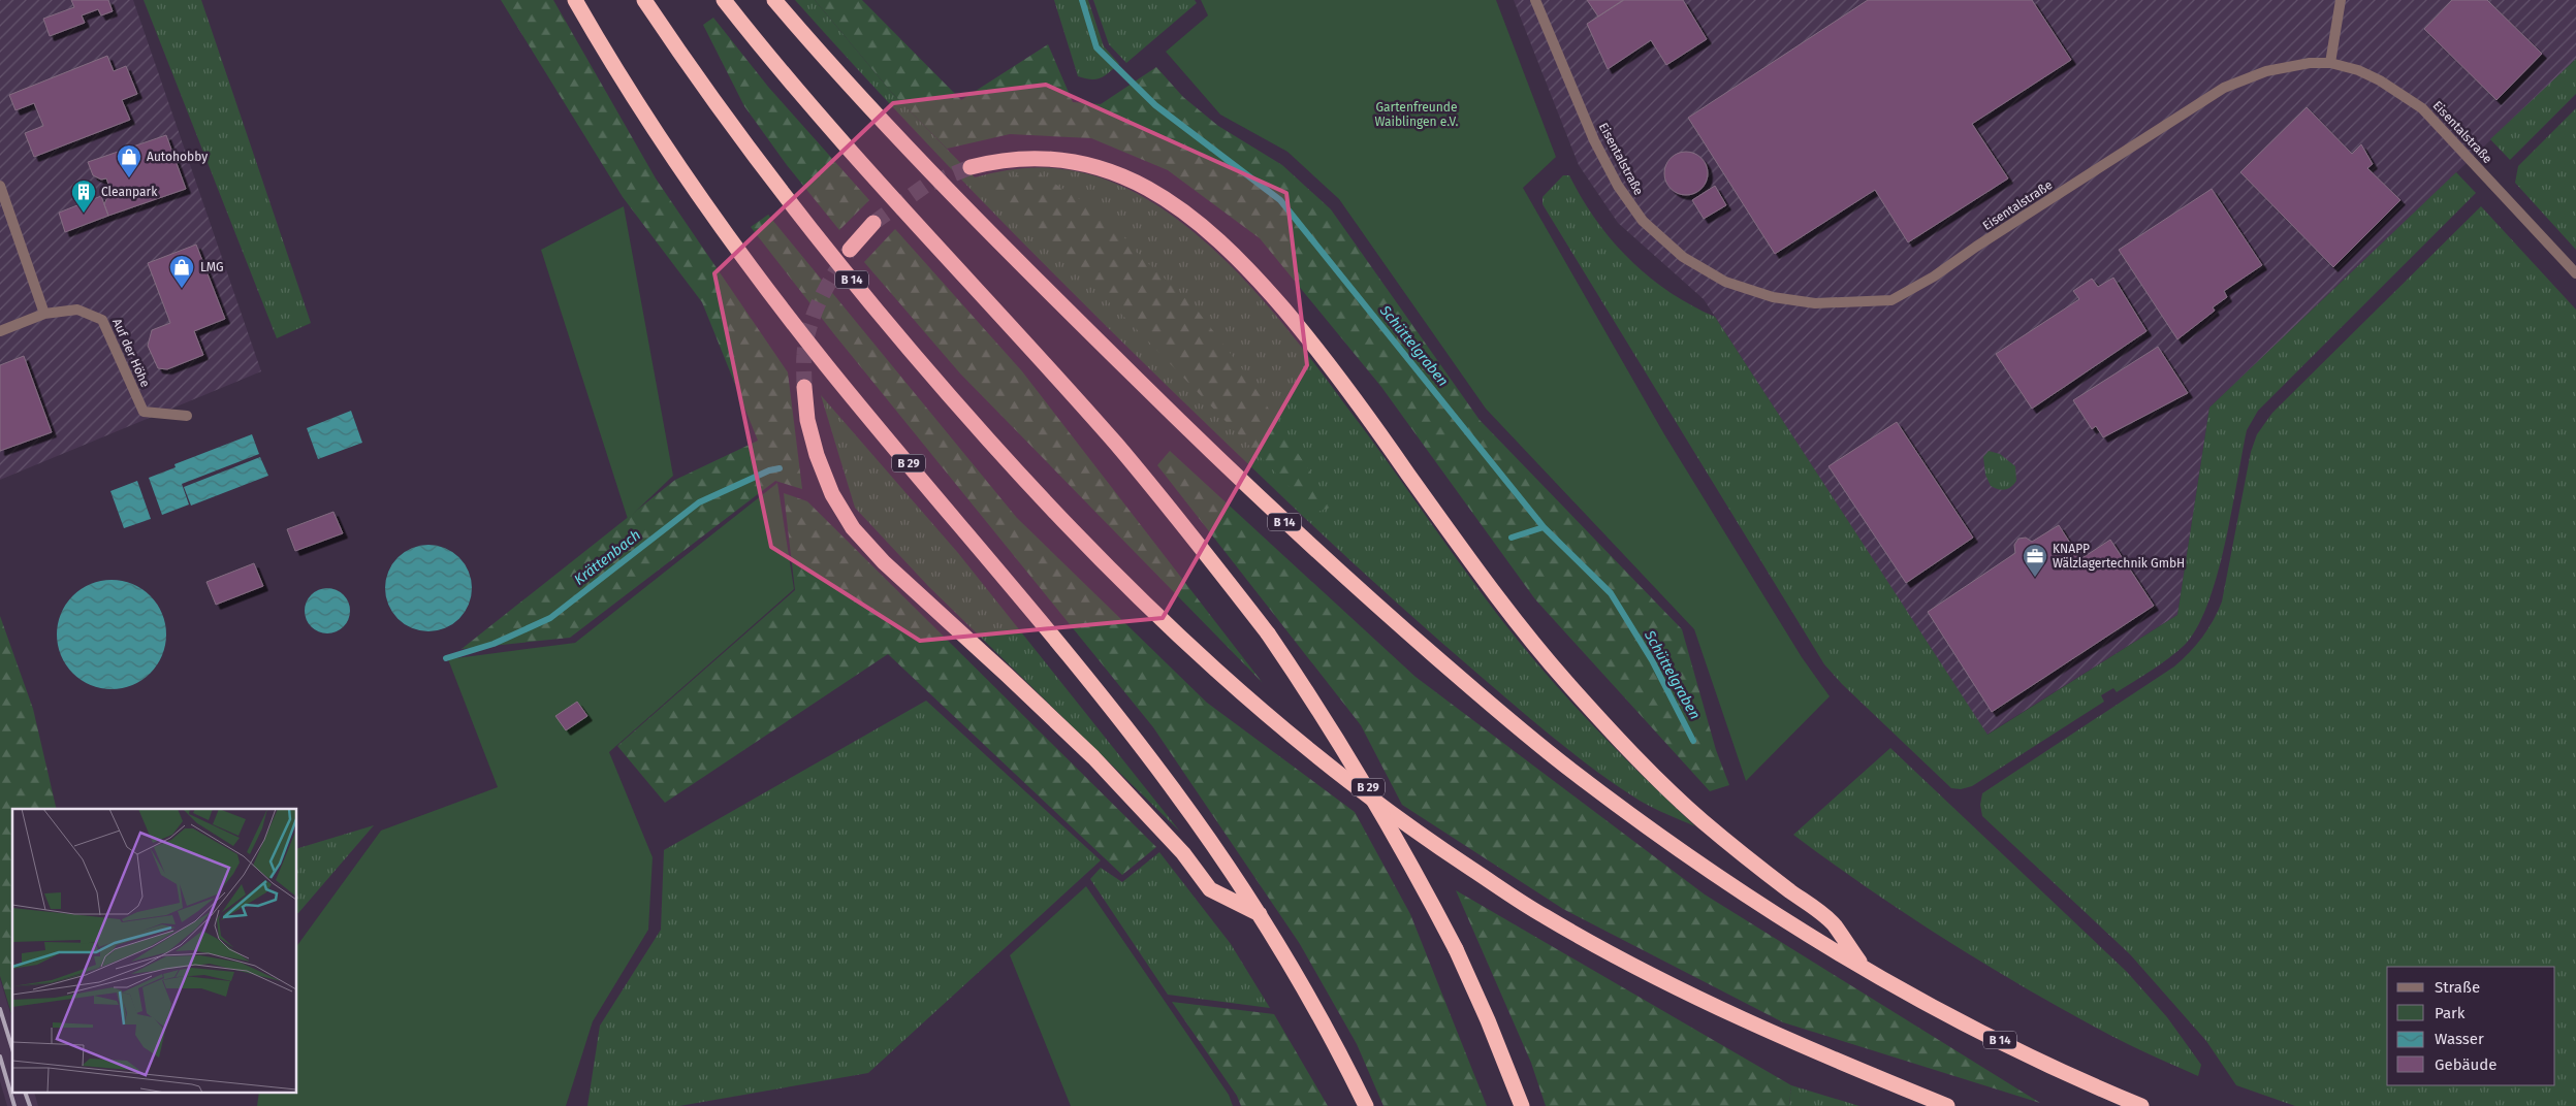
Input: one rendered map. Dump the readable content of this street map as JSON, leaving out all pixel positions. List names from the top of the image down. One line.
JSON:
{"streets":{"highway":["B 14","B 29"],"street":["Eisentalstraße","Auf der Höhe"]},"water":["Schüttelgraben","Krättenbach"],"parks":["Gartenfreunde Waiblingen e.V."],"places":{"shop":["Autohobby","LMG"],"building":["Cleanpark"],"office":["KNAPP Wälzlagertechnik GmbH"]},"legend":["Straße","Park","Wasser","Gebäude"]}
